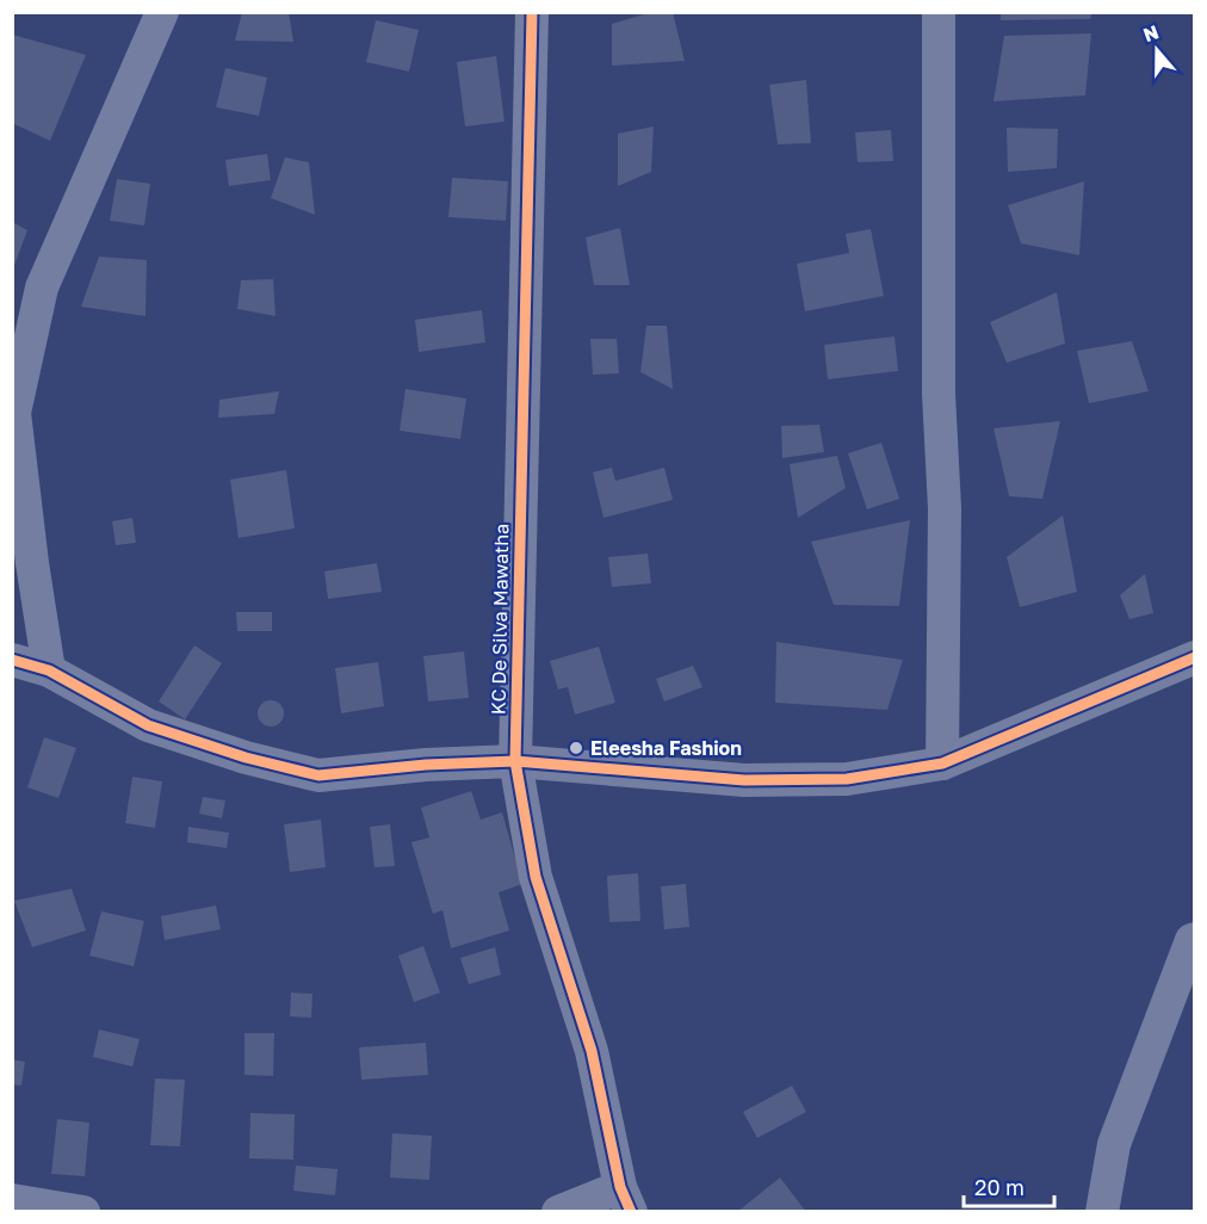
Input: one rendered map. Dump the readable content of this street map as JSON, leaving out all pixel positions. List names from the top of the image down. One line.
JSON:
{"streets":{"street":["KC De Silva Mawatha"]},"places":["Eleesha Fashion"],"scale_bar":"20 m","north":"top"}
